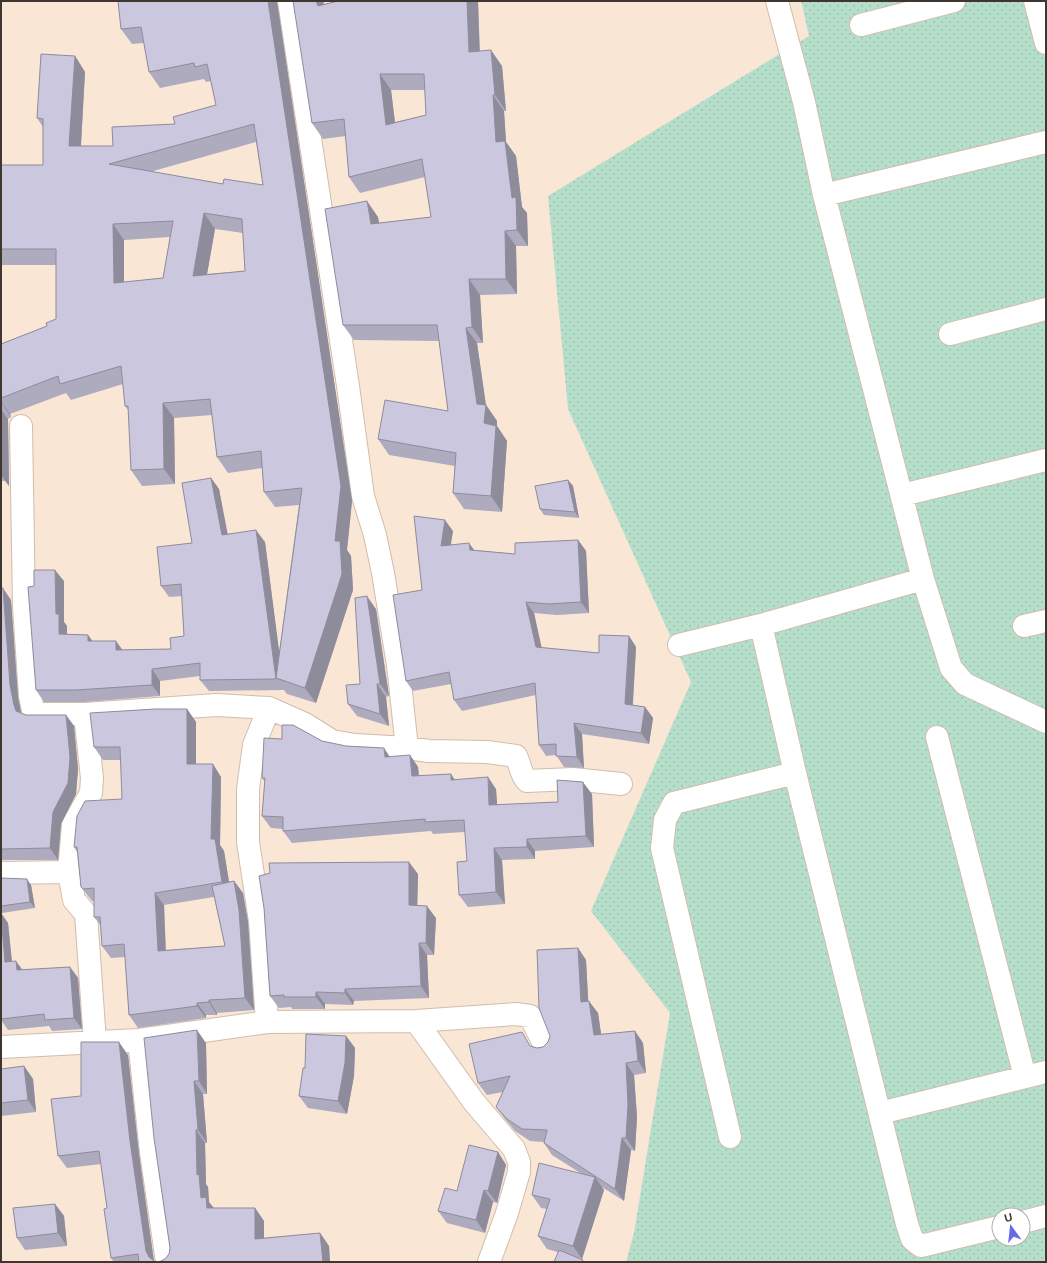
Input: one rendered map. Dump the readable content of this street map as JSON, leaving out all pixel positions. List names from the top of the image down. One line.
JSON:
{"north":"top"}
